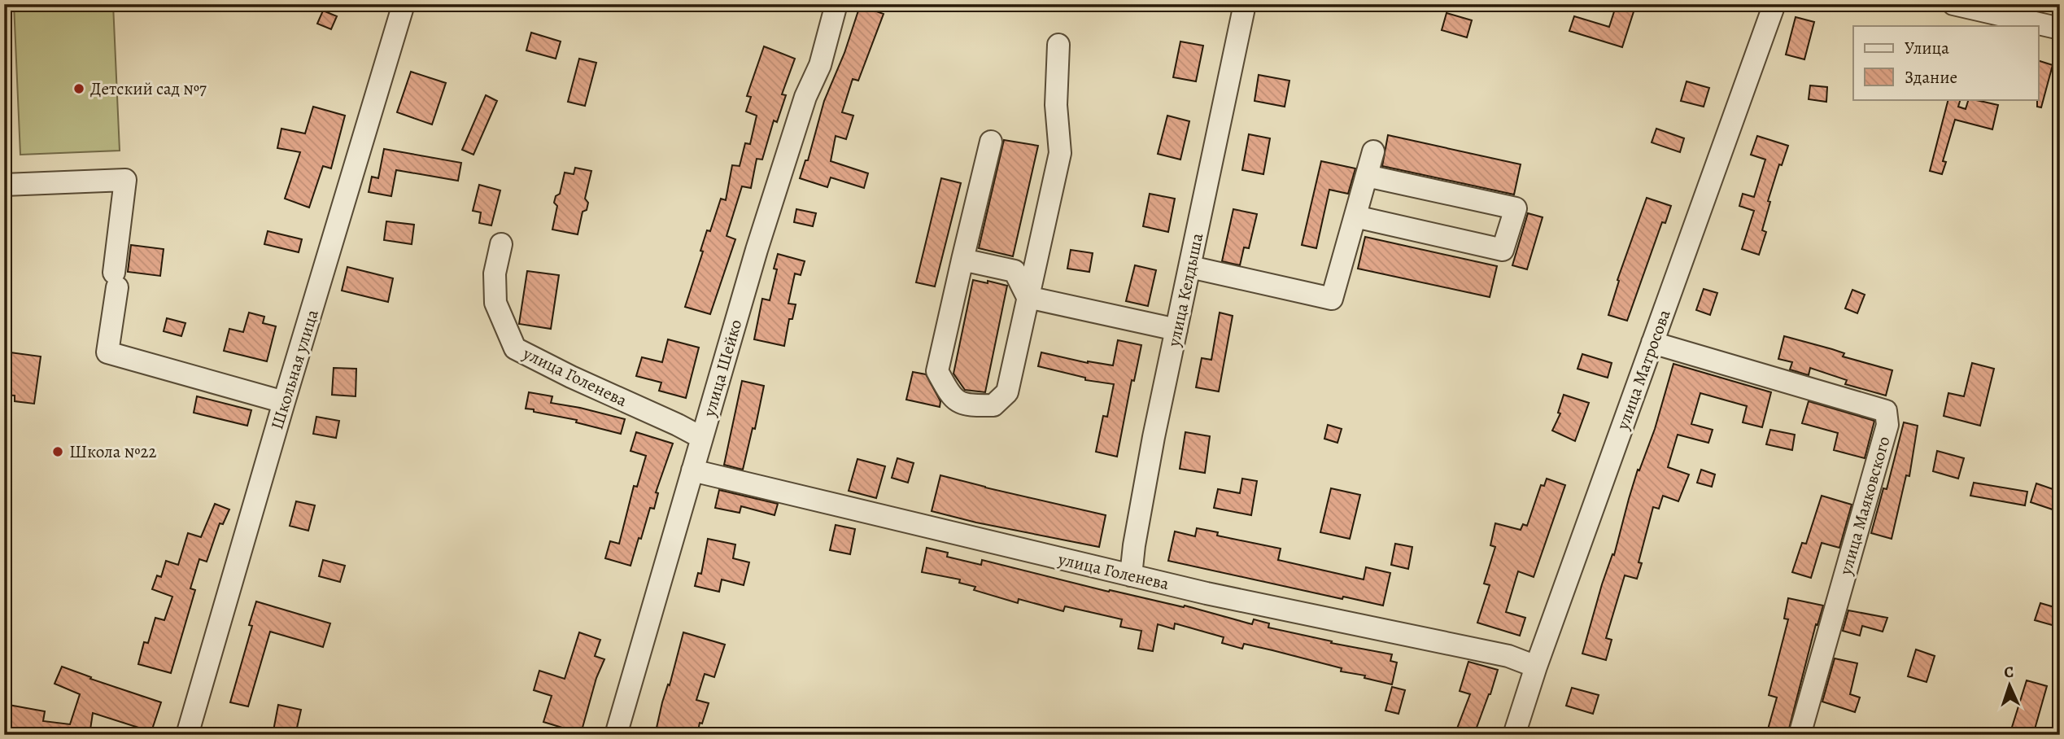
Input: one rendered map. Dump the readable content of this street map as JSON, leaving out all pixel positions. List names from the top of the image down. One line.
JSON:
{"streets":{"street":["улица Келдыша","улица Шейко","Школьная улица","улица Матросова","улица Голенева","улица Маяковского"]},"crossings":[["улица Келдыша","улица Голенева"],["улица Шейко","улица Голенева"],["улица Матросова","улица Голенева"],["улица Матросова","улица Маяковского"]],"places":["Детский сад №7","Школа №22"],"legend":["Улица","Здание"],"north":"top"}
